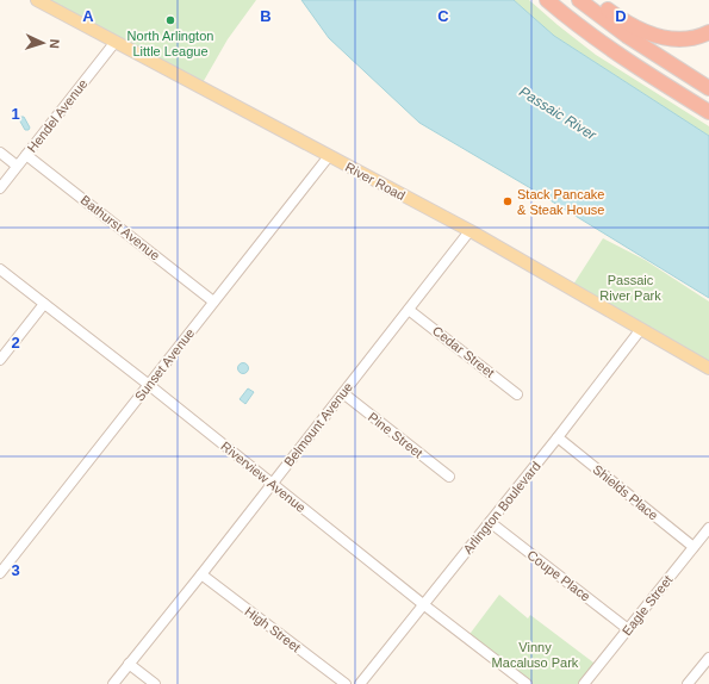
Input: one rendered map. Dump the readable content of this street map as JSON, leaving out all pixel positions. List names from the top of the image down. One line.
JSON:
{"streets":{"main road":["River Road"],"street":["Hendel Avenue","Bathurst Avenue","Cedar Street","Sunset Avenue","Belmount Avenue","Pine Street","Riverview Avenue","Shields Place","Arlington Boulevard","Coupe Place","Eagle Street","High Street"]},"crossings":[["Hendel Avenue","River Road"],["Hendel Avenue","Bathurst Avenue"],["River Road","Sunset Avenue"],["River Road","Belmount Avenue"],["River Road","Arlington Boulevard"],["Bathurst Avenue","Sunset Avenue"],["Cedar Street","Belmount Avenue"],["Sunset Avenue","Riverview Avenue"],["Belmount Avenue","Pine Street"],["Belmount Avenue","Riverview Avenue"],["Belmount Avenue","High Street"],["Riverview Avenue","Arlington Boulevard"],["Shields Place","Arlington Boulevard"],["Shields Place","Eagle Street"],["Arlington Boulevard","Coupe Place"],["Coupe Place","Eagle Street"]],"water":["Passaic River"],"parks":["Passaic River Park","Vinny Macaluso Park"],"places":["North Arlington Little League","Stack Pancake & Steak House"],"north":"right","grid":{"columns":["A","B","C","D"],"rows":["1","2","3"]}}
